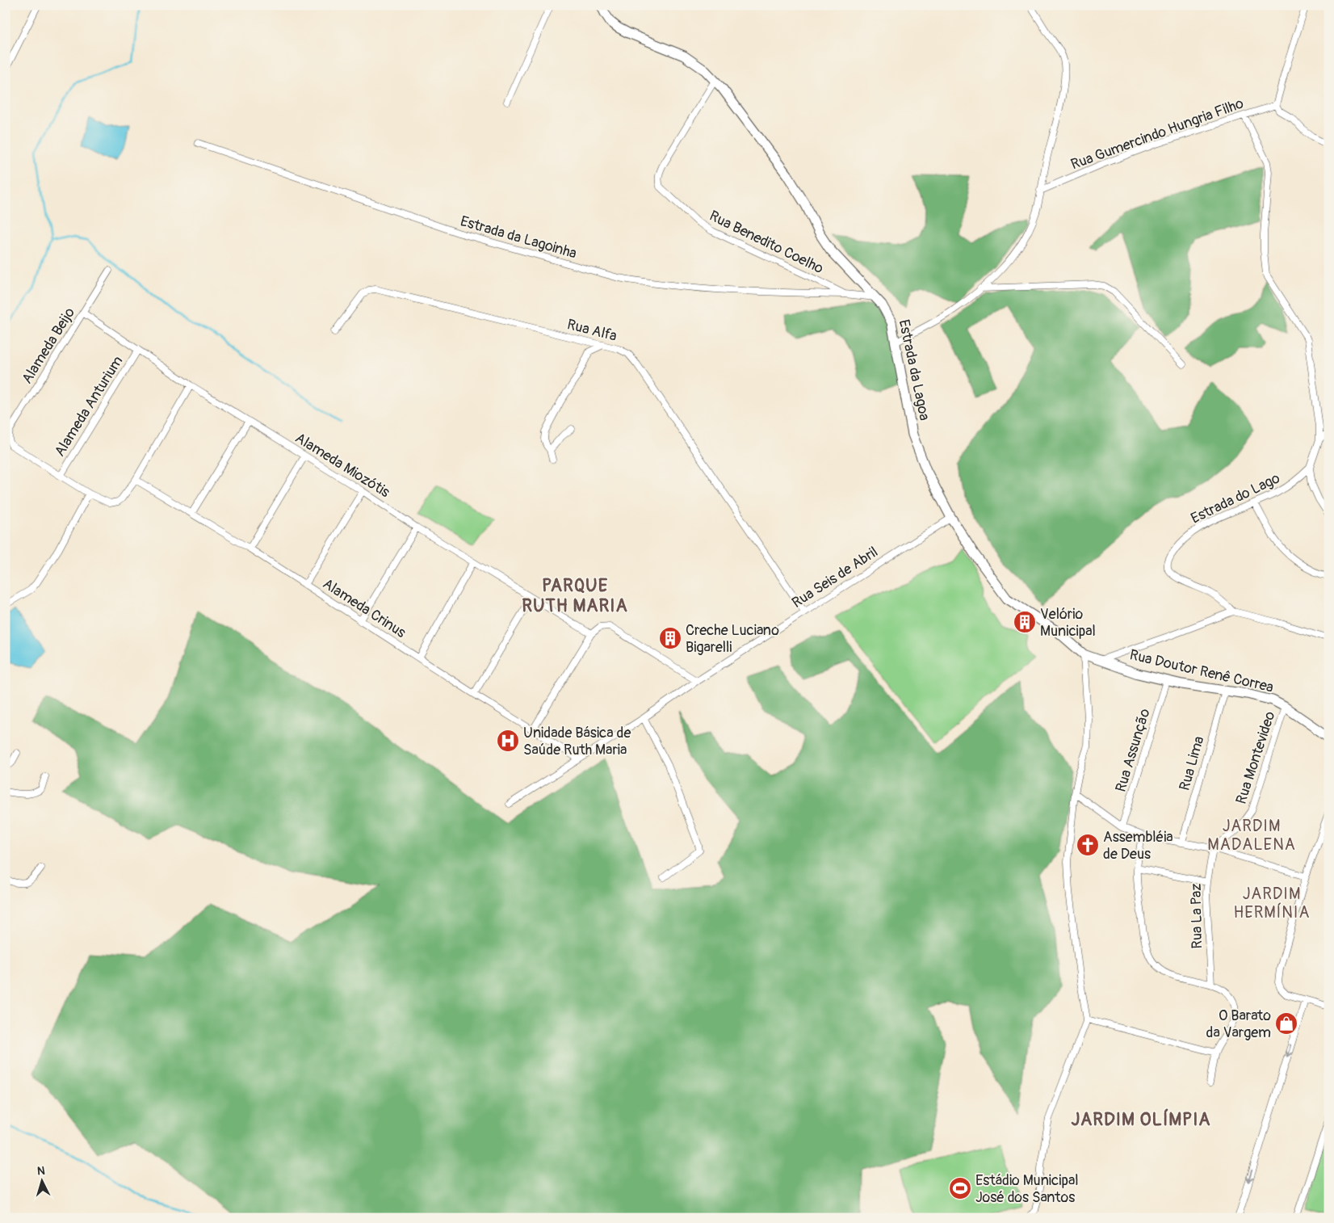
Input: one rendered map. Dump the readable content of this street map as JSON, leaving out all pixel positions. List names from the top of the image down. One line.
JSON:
{"streets":{"street":["Rua Gumercindo Hungria Filho","Estrada da Lagoinha","Rua Benedito Coelho","Rua Alfa","Alameda Beijo","Estrada da Lagoa","Alameda Anturium","Alameda Miozótis","Estrada do Lago","Rua Seis de Abril","Alameda Crinus","Rua Doutor Renê Correa","Rua Assunção","Rua Montevideo","Rua Lima","Rua La Paz"]},"crossings":[["Estrada da Lagoinha","Rua Benedito Coelho"],["Rua Benedito Coelho","Estrada da Lagoa"],["Rua Alfa","Rua Seis de Abril"],["Alameda Beijo","Alameda Anturium"],["Alameda Beijo","Alameda Miozótis"],["Estrada da Lagoa","Rua Seis de Abril"],["Estrada da Lagoa","Rua Doutor Renê Correa"],["Alameda Anturium","Alameda Miozótis"],["Rua Seis de Abril","Alameda Crinus"],["Rua Doutor Renê Correa","Rua Assunção"],["Rua Doutor Renê Correa","Rua Montevideo"],["Rua Doutor Renê Correa","Rua Lima"],["Rua Montevideo","Rua La Paz"]],"districts":["PARQUE RUTH MARIA","JARDIM MADALENA","JARDIM HERMÍNIA","JARDIM OLÍMPIA"],"places":{"building":["Velório Municipal","Creche Luciano Bigarelli"],"hospital":["Unidade Básica de Saúde Ruth Maria"],"church":["Assembléia de Deus"],"shop":["O Barato da Vargem"],"sports":["Estádio Municipal José dos Santos"]},"north":"top"}
